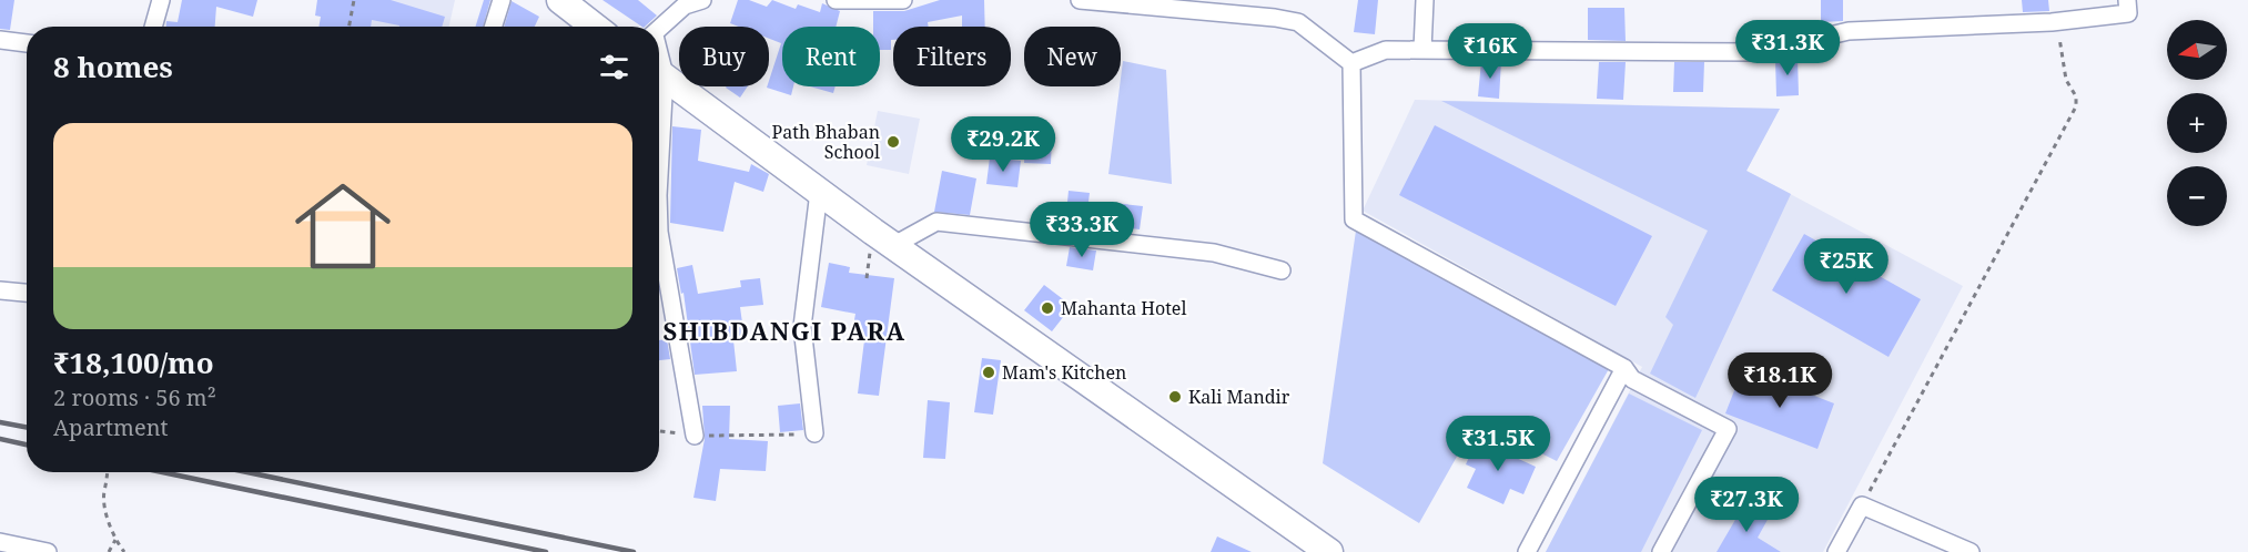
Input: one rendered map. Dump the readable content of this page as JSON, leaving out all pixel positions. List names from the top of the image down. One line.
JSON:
{"districts":["SHIBDANGI PARA"],"places":["Path Bhaban School","Mahanta Hotel","Mam's Kitchen","Kali Mandir"],"north":"left","page":{"map_buttons":["+","−"],"price":["₹31.3K","₹16K","₹29.2K","₹33.3K","₹25K","₹18.1K","₹31.5K","₹27.3K"],"chip":["Buy","Rent","Filters","New"],"heading":"8 homes","list":[{"name":"₹18,100/mo","note":"2 rooms · 56 m² · Apartment"}]}}
